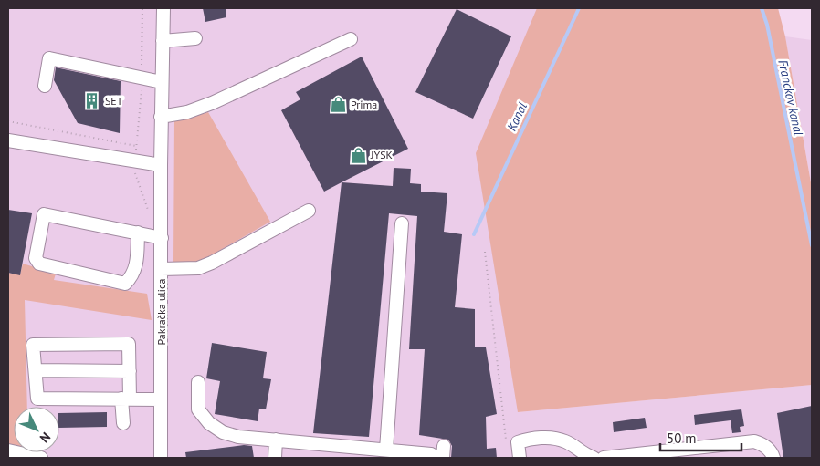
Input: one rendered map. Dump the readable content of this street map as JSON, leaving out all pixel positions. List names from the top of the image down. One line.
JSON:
{"streets":{"street":["Pakračka ulica"]},"water":["Franckov kanal","Kanal"],"places":{"building":["SET"],"shop":["Prima","JYSK"]},"scale_bar":"50 m","north":"bottom right"}
